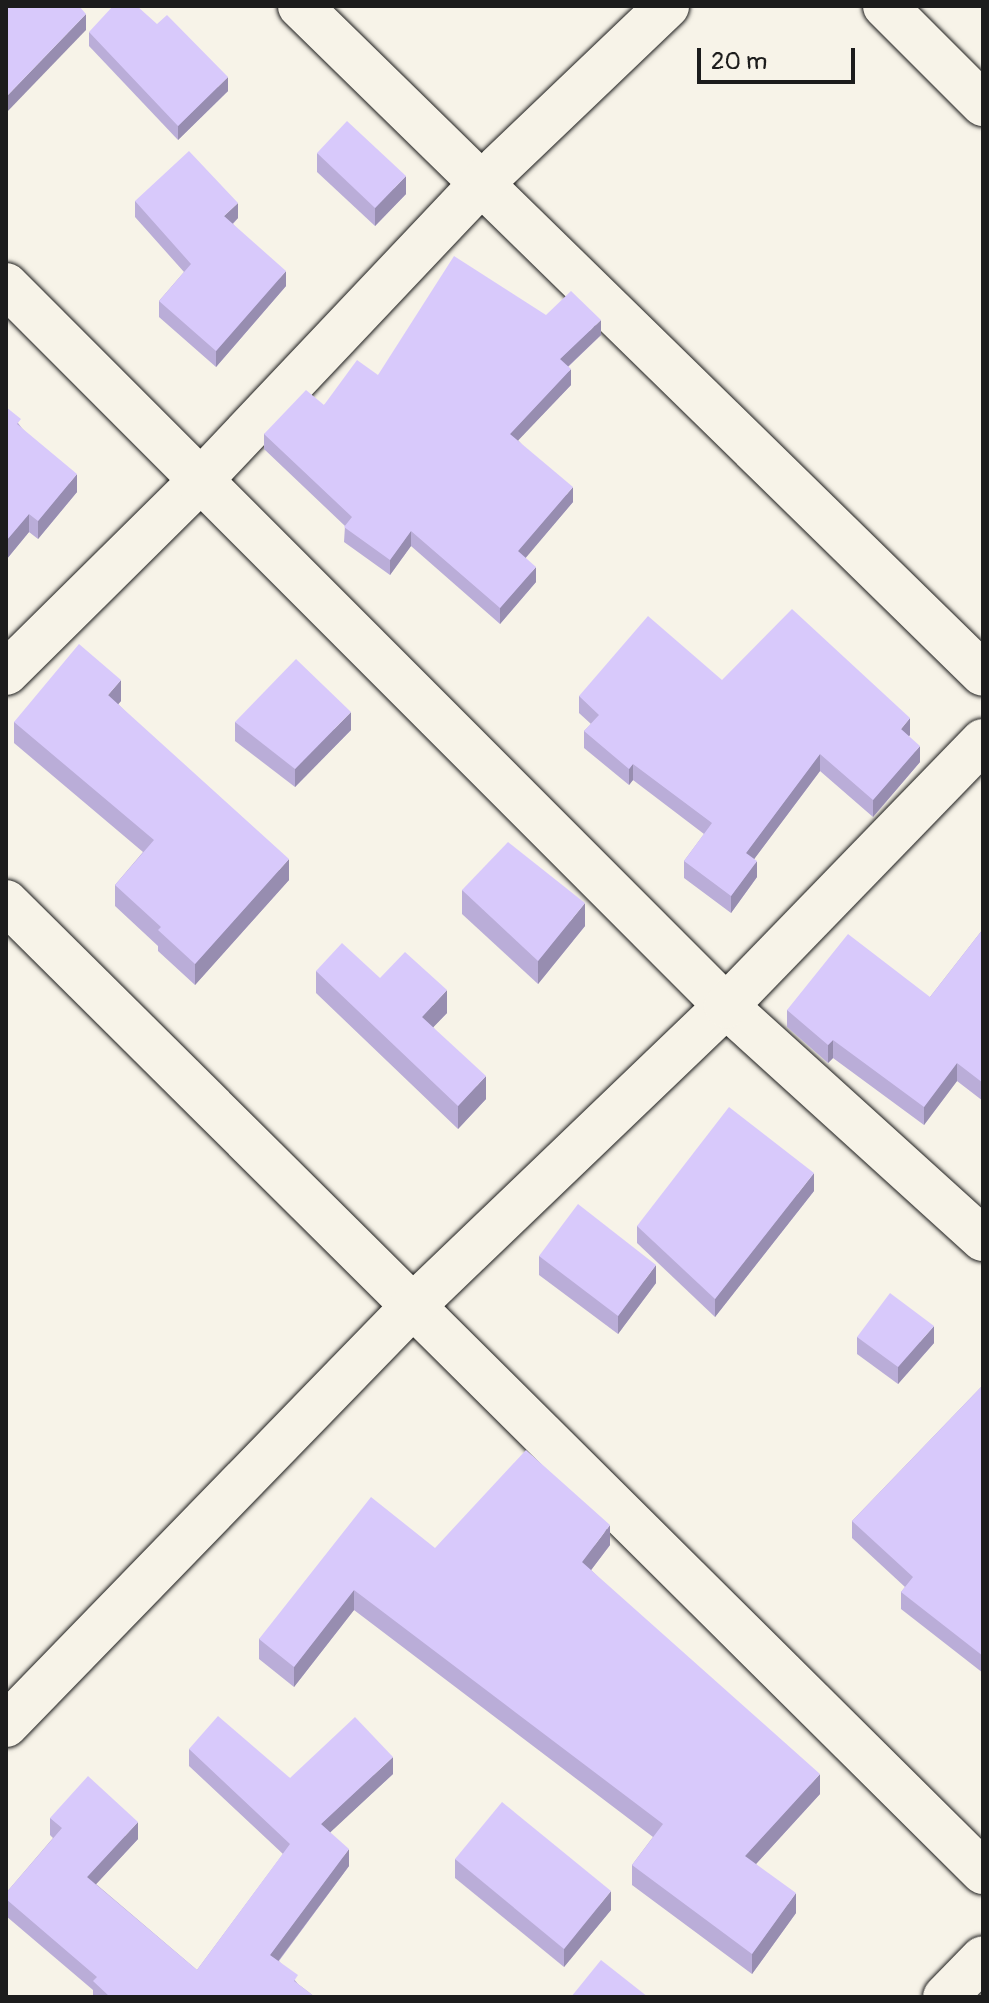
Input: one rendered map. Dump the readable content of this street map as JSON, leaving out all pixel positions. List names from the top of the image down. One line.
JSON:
{"scale_bar":"20 m"}
